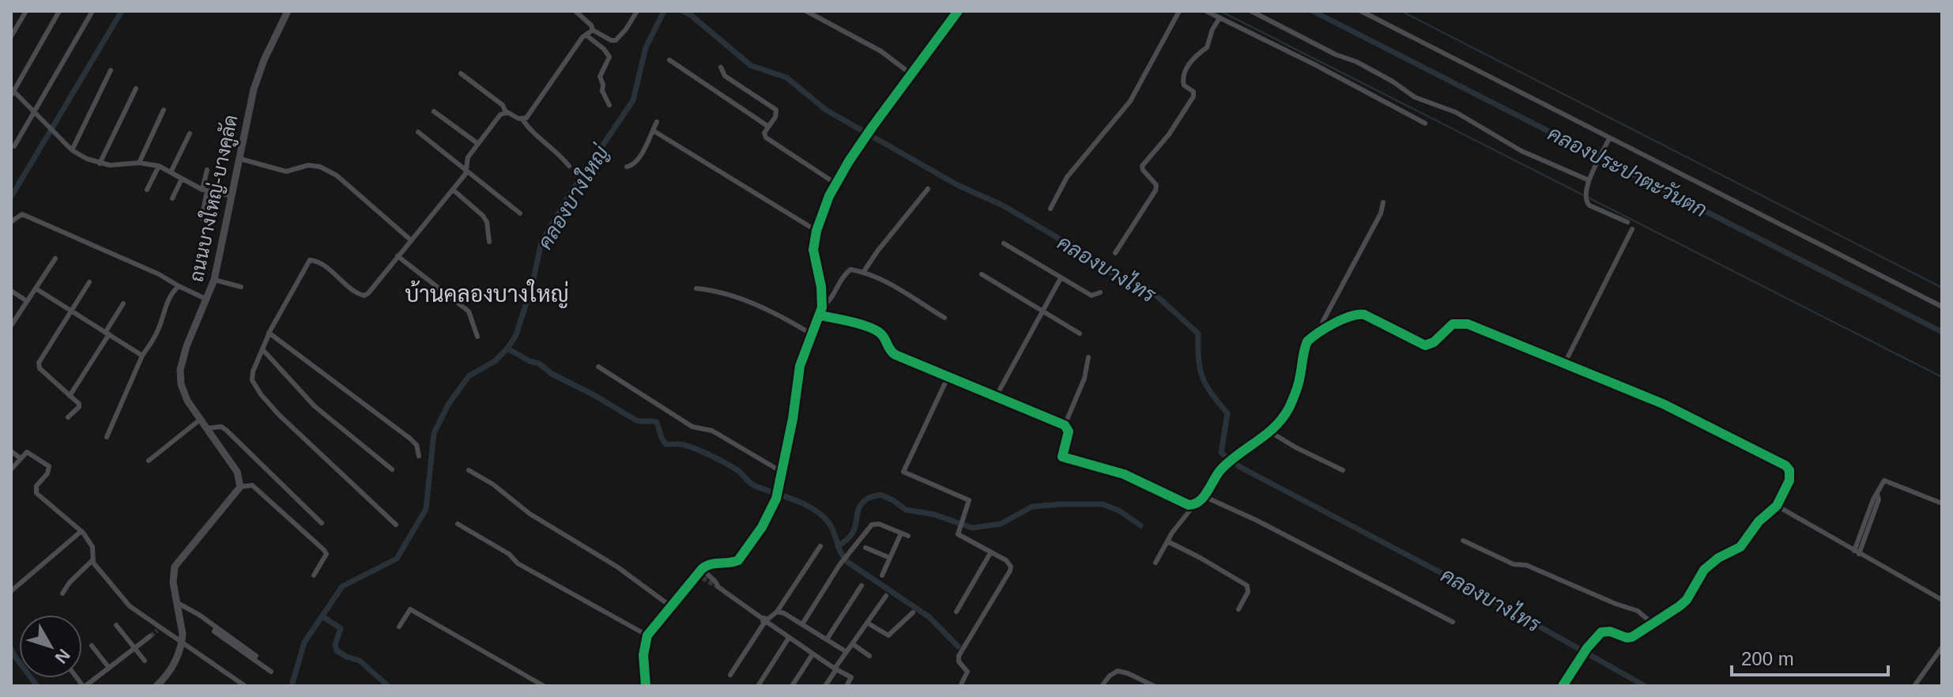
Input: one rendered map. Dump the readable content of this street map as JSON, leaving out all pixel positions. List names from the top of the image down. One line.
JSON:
{"streets":{"street":["ถนนบางใหญ่-บางคูลัด"]},"districts":["บ้านคลองบางใหญ่"],"water":["คลองประปาตะวันตก","คลองบางใหญ่","คลองบางไทร"],"scale_bar":"200 m","north":"bottom right"}
